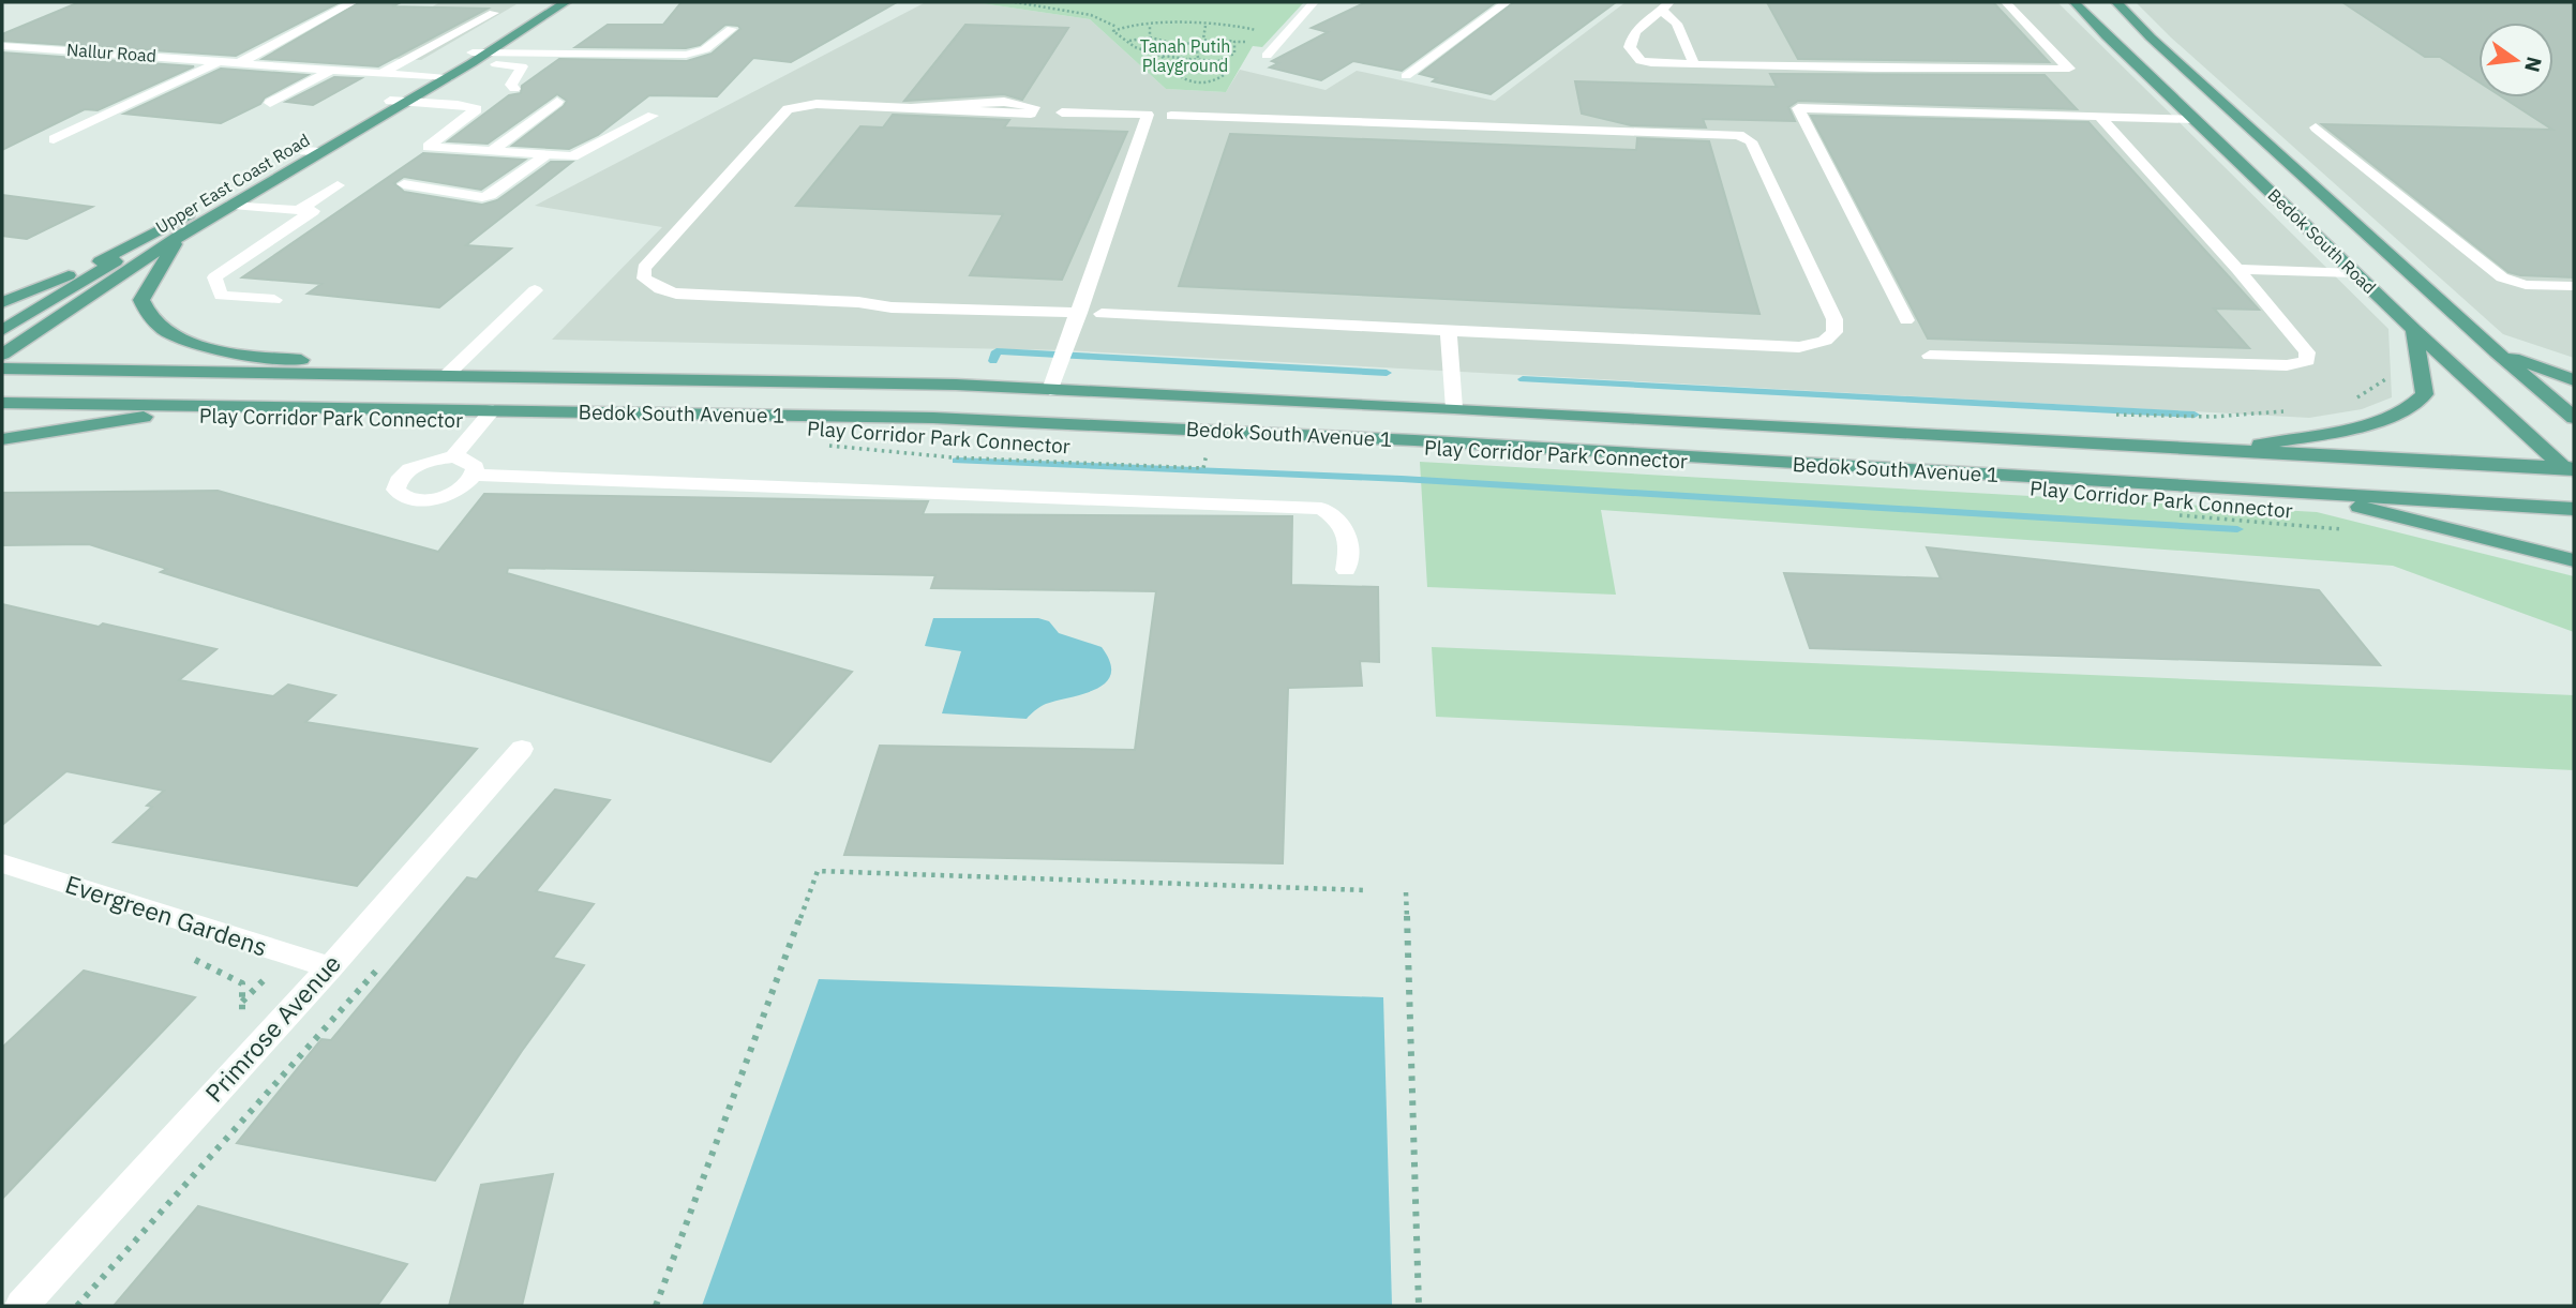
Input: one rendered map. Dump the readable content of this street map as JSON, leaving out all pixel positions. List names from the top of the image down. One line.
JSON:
{"streets":{"main road":["Upper East Coast Road","Bedok South Road","Bedok South Avenue 1"],"street":["Nallur Road","Evergreen Gardens","Primrose Avenue"],"path":["Play Corridor Park Connector"]},"crossings":[["Nallur Road","Upper East Coast Road"],["Bedok South Road","Bedok South Avenue 1"],["Evergreen Gardens","Primrose Avenue"]],"parks":["Tanah Putih Playground"],"north":"right"}
